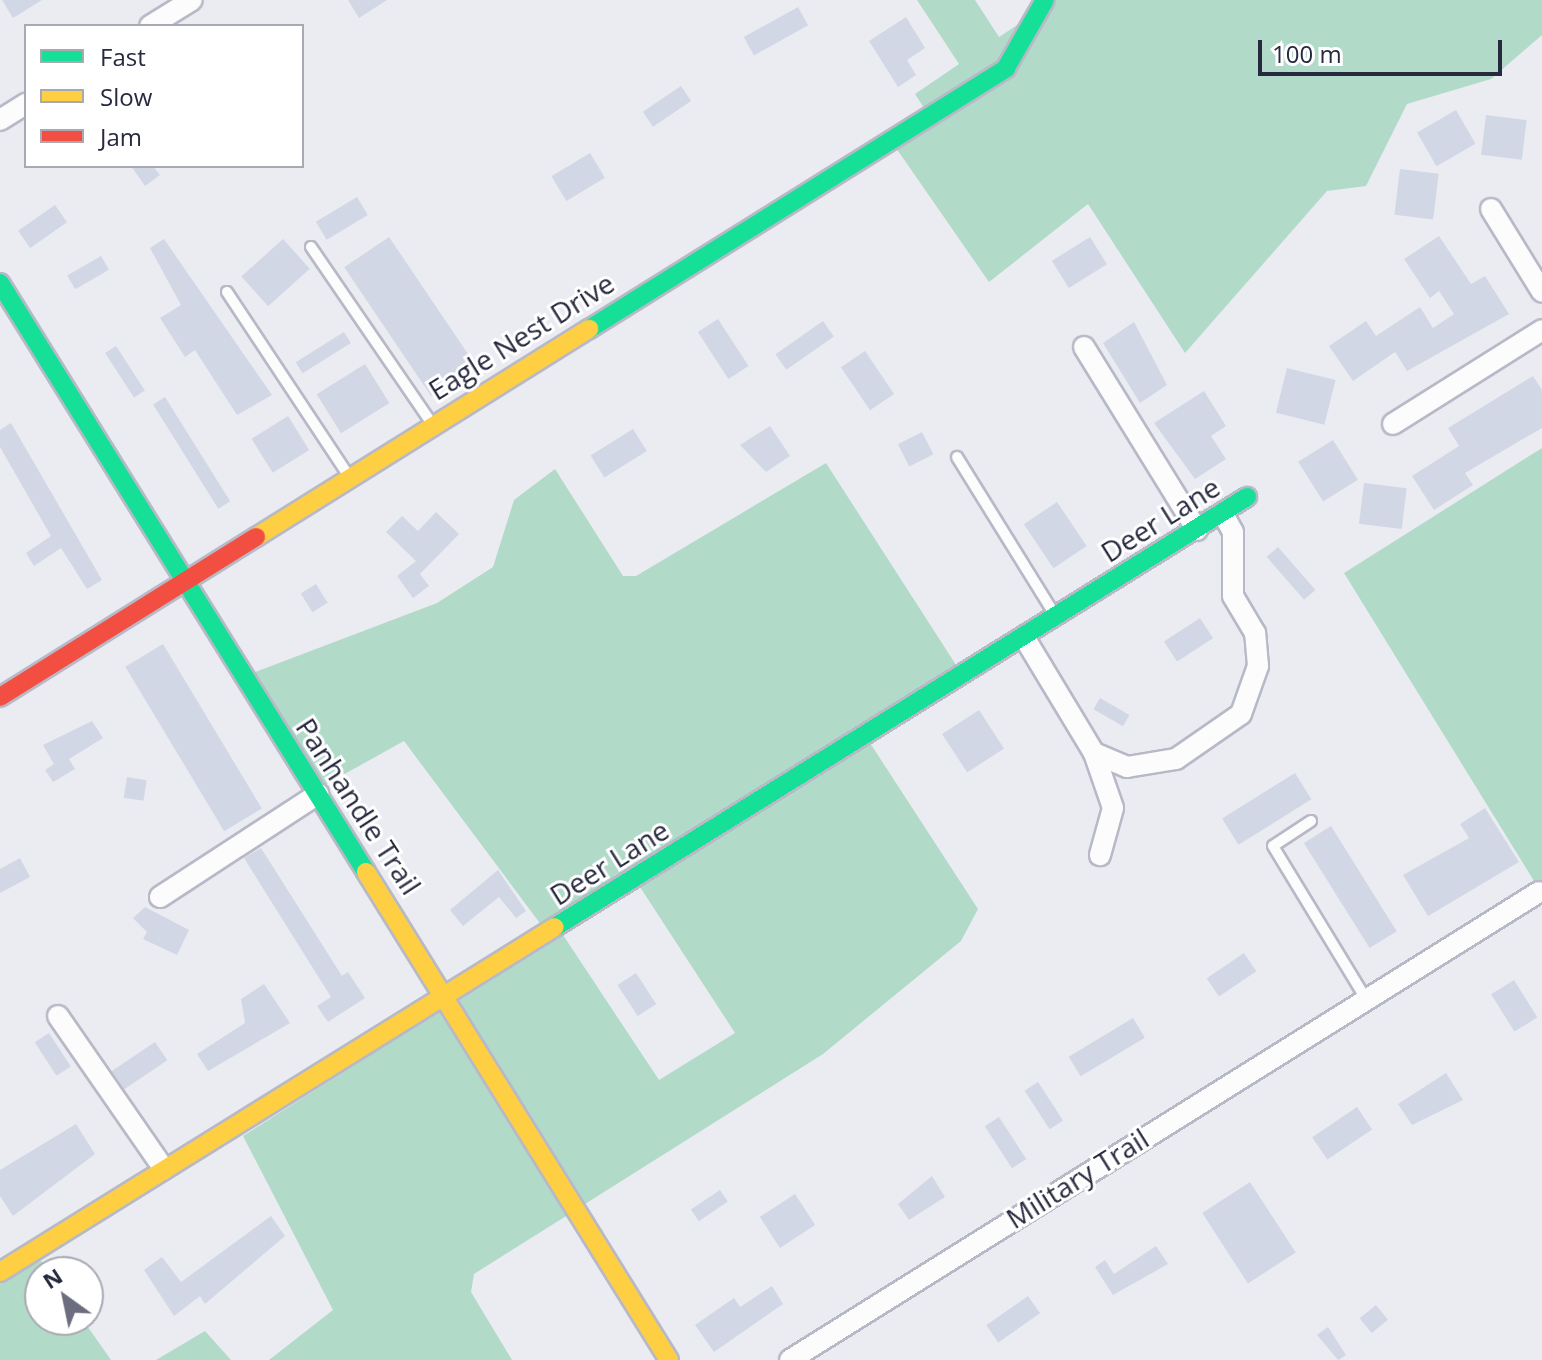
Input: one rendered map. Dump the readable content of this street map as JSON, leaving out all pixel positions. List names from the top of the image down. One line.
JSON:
{"streets":{"street":["Eagle Nest Drive","Deer Lane","Panhandle Trail","Military Trail"]},"crossings":[["Eagle Nest Drive","Panhandle Trail"],["Deer Lane","Panhandle Trail"]],"legend":["Fast","Slow","Jam"],"scale_bar":"100 m","north":"top left"}
